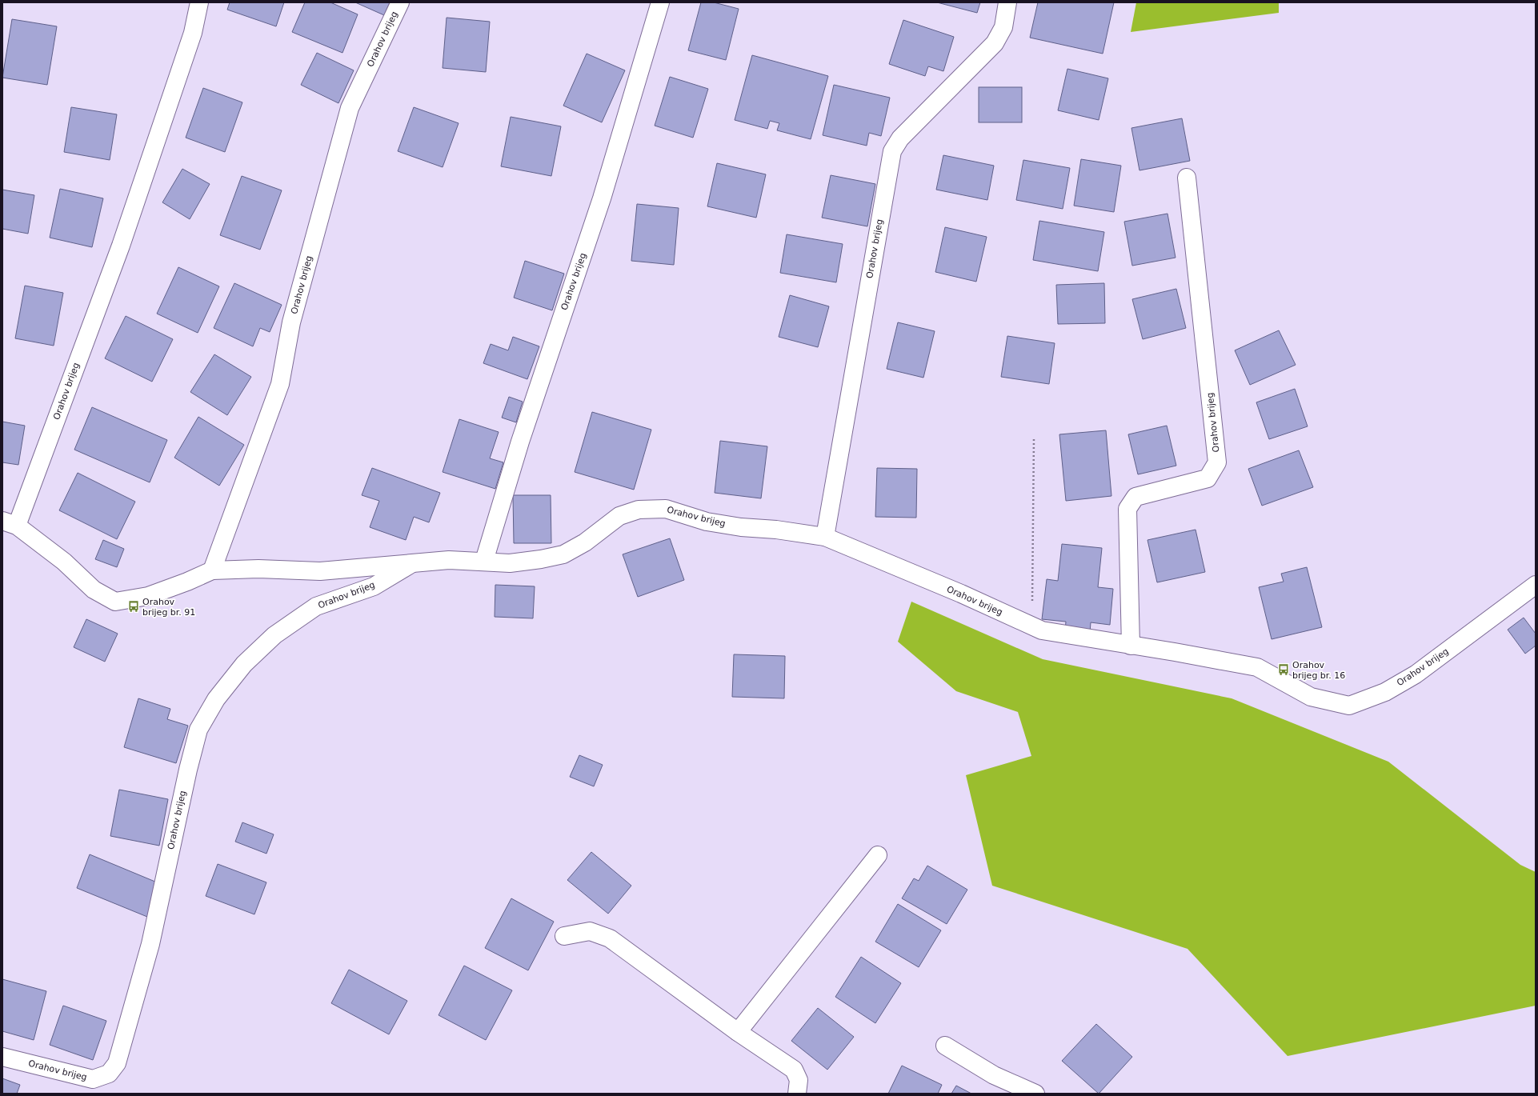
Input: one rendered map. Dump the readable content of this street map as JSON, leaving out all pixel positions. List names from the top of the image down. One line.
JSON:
{"streets":{"street":["Orahov brijeg"]},"places":{"bus stop":["Orahov brijeg br. 91","Orahov brijeg br. 16"]}}
